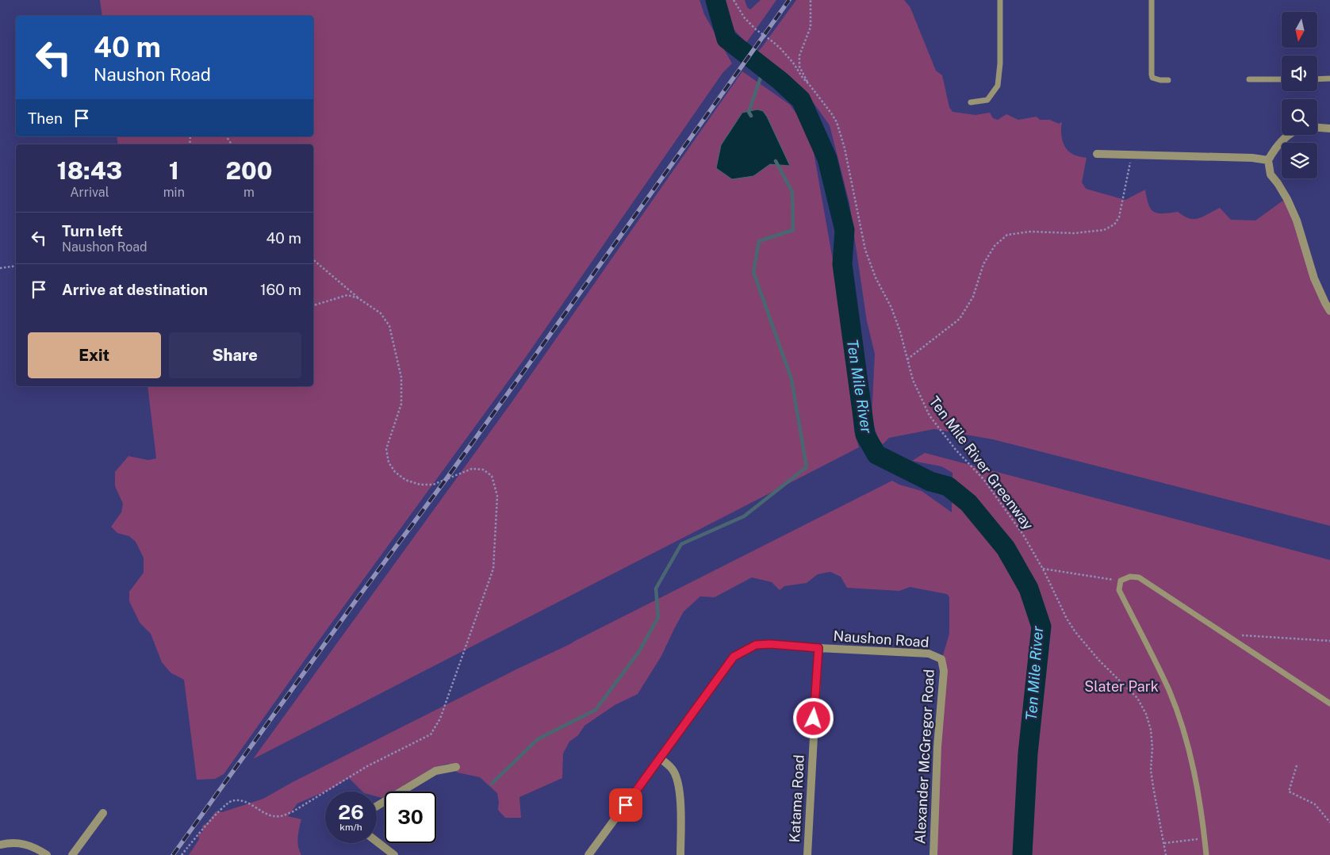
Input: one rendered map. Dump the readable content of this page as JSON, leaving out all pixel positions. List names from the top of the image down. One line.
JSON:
{"streets":{"street":["Naushon Road","Alexander McGregor Road","Katama Road"],"path":["Ten Mile River Greenway"]},"crossings":[["Naushon Road","Alexander McGregor Road"],["Naushon Road","Katama Road"]],"water":["Ten Mile River"],"parks":["Slater Park"],"north":"bottom","page":{"turn":["40 m","Naushon Road"],"then":"Then","eta":["18:43","Arrival","1","min","200","m"],"list":[{"name":"Turn left","note":"Naushon Road","value":"40 m"},{"name":"Arrive at destination","value":"160 m"}],"buttons":["Exit","Share"],"speed":"26 km/h","limit":"30"}}
